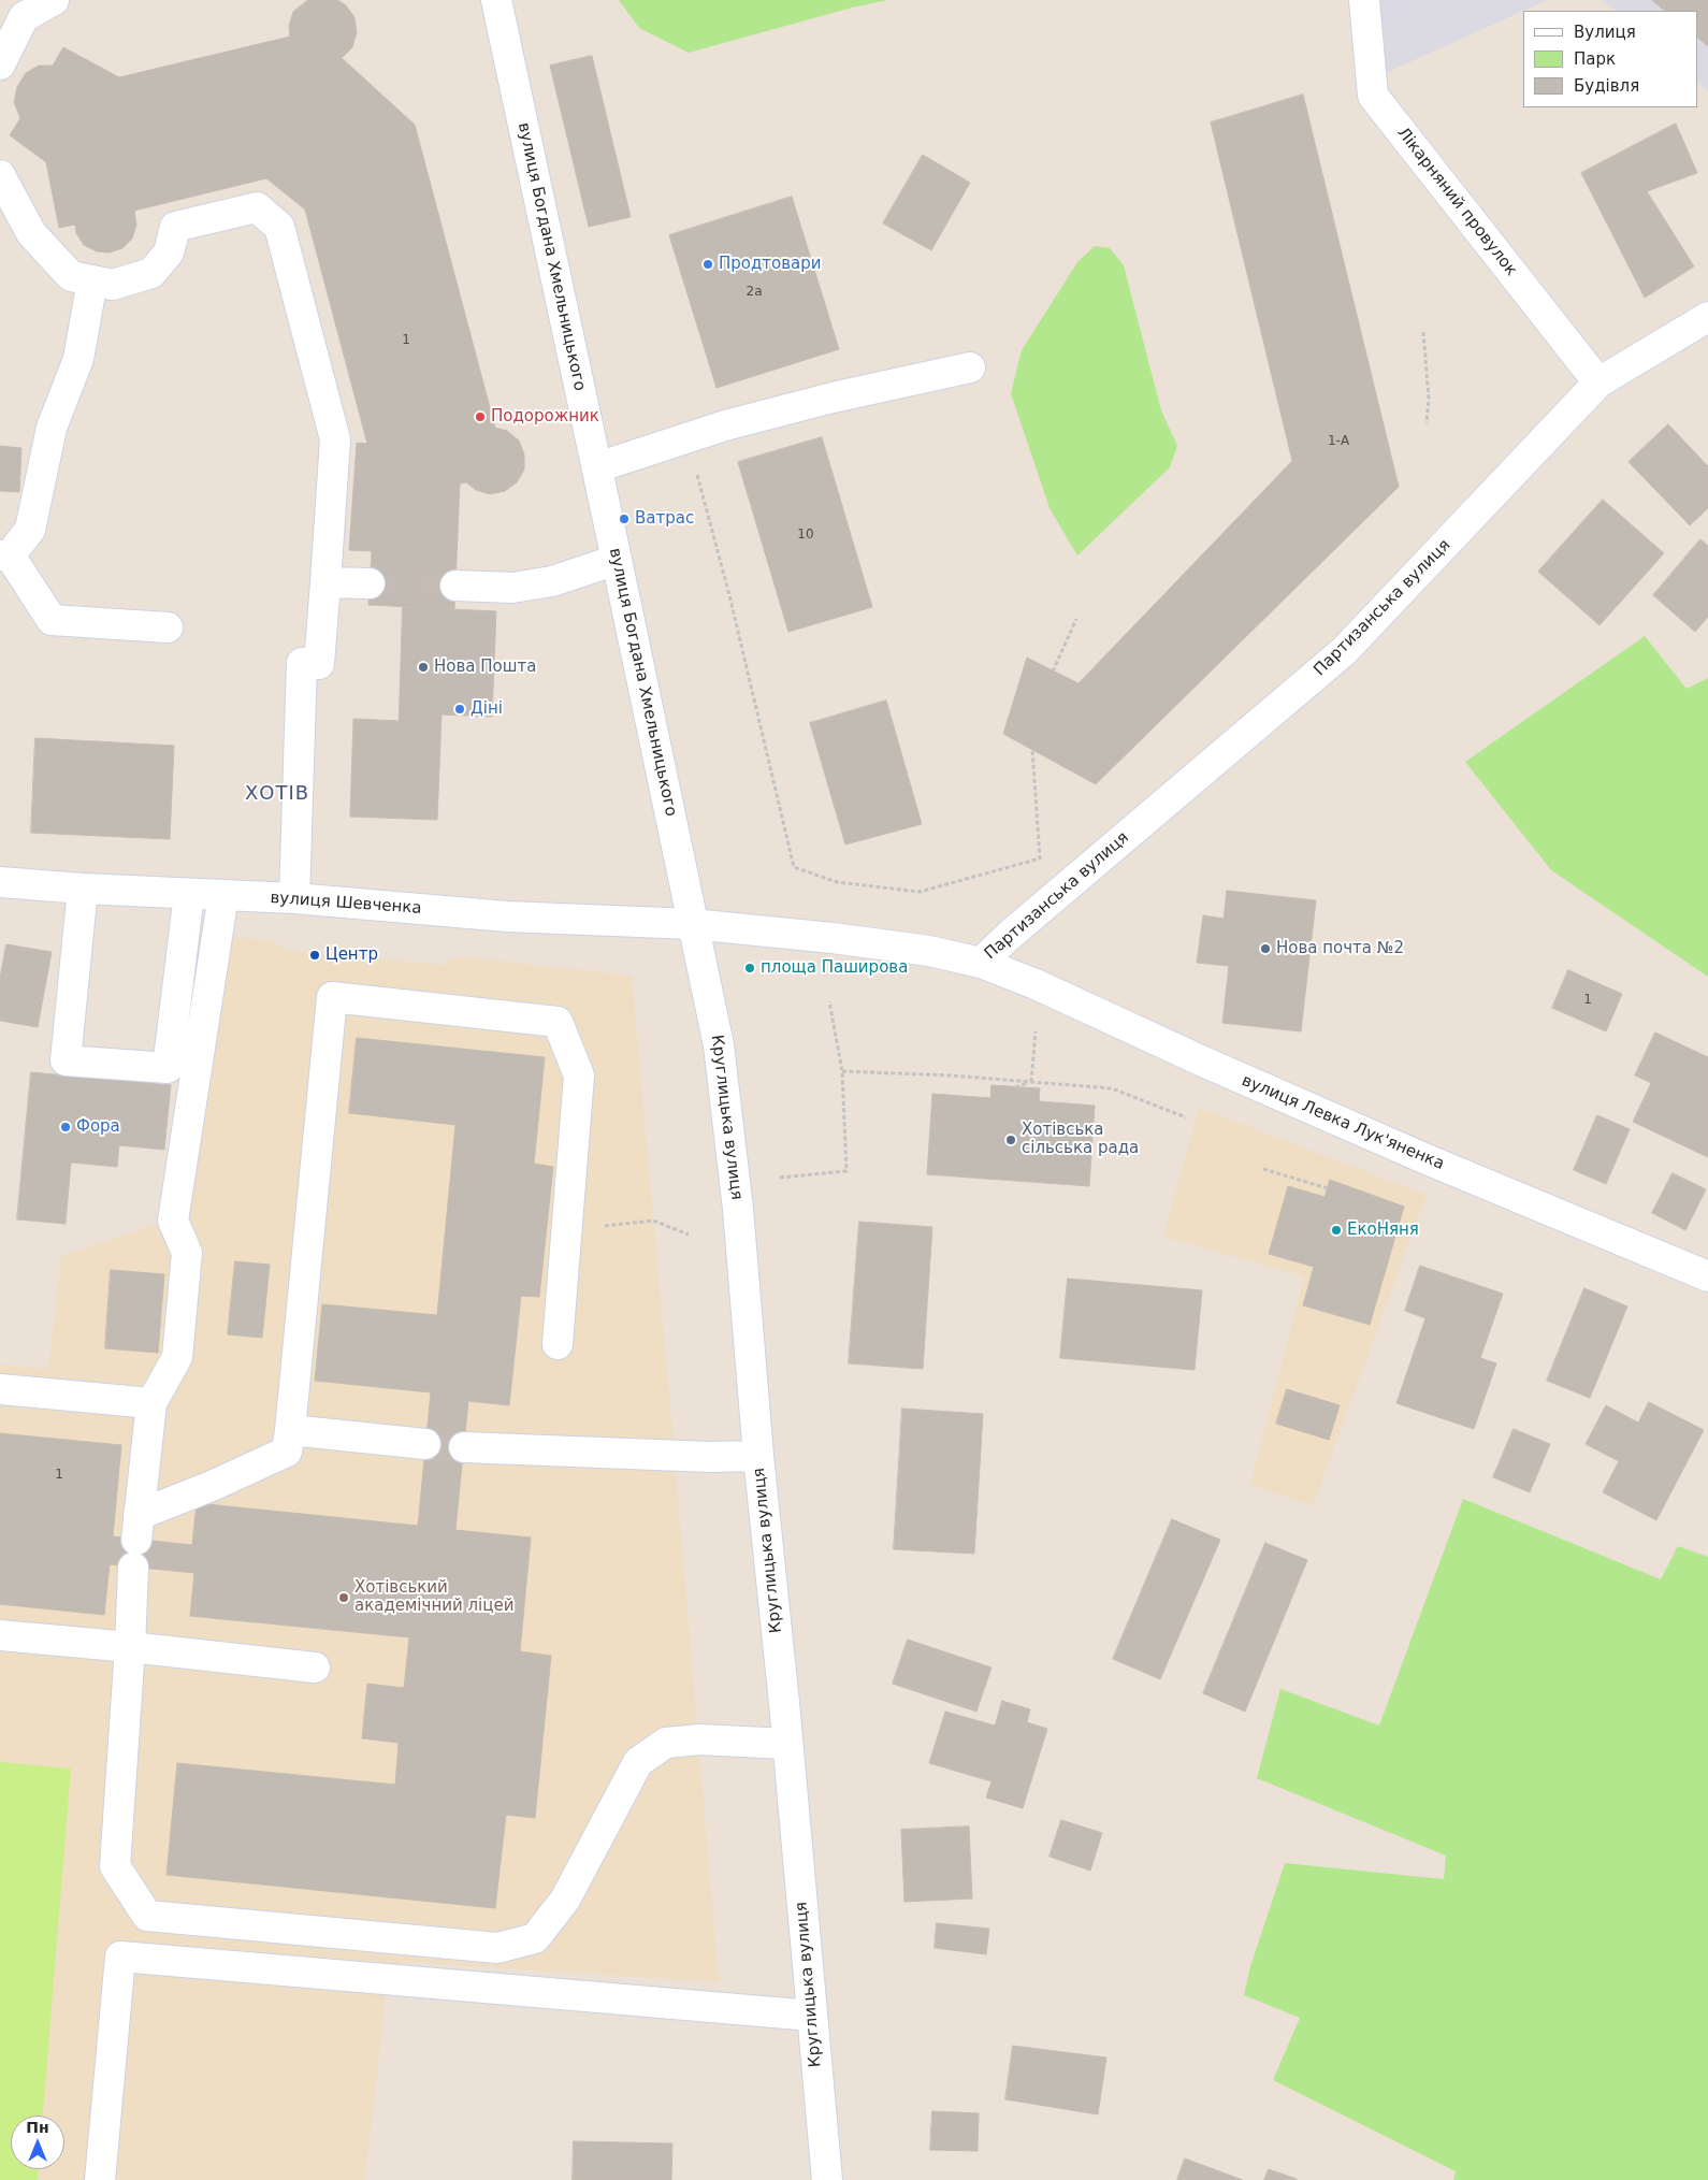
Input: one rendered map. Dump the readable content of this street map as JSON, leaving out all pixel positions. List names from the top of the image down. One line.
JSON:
{"streets":{"street":["Лікарняний провулок","вулиця Богдана Хмельницького","Партизанська вулиця","вулиця Шевченка","Круглицька вулиця","вулиця Левка Лук'яненка"]},"crossings":[["Лікарняний провулок","Партизанська вулиця"],["вулиця Богдана Хмельницького","вулиця Шевченка"],["вулиця Богдана Хмельницького","Круглицька вулиця"],["Партизанська вулиця","вулиця Левка Лук'яненка"],["вулиця Шевченка","Круглицька вулиця"]],"districts":["ХОТІВ"],"places":["Продтовари","Подорожник","Ватрас","Нова Пошта","Діні","Нова почта №2","Центр","площа Паширова","Фора","Хотівська сільська рада","ЕкоНяня","Хотівський академічний ліцей"],"house_numbers":["2а","1","1-А","10","1","1"],"legend":["Вулиця","Парк","Будівля"],"north":"top"}
